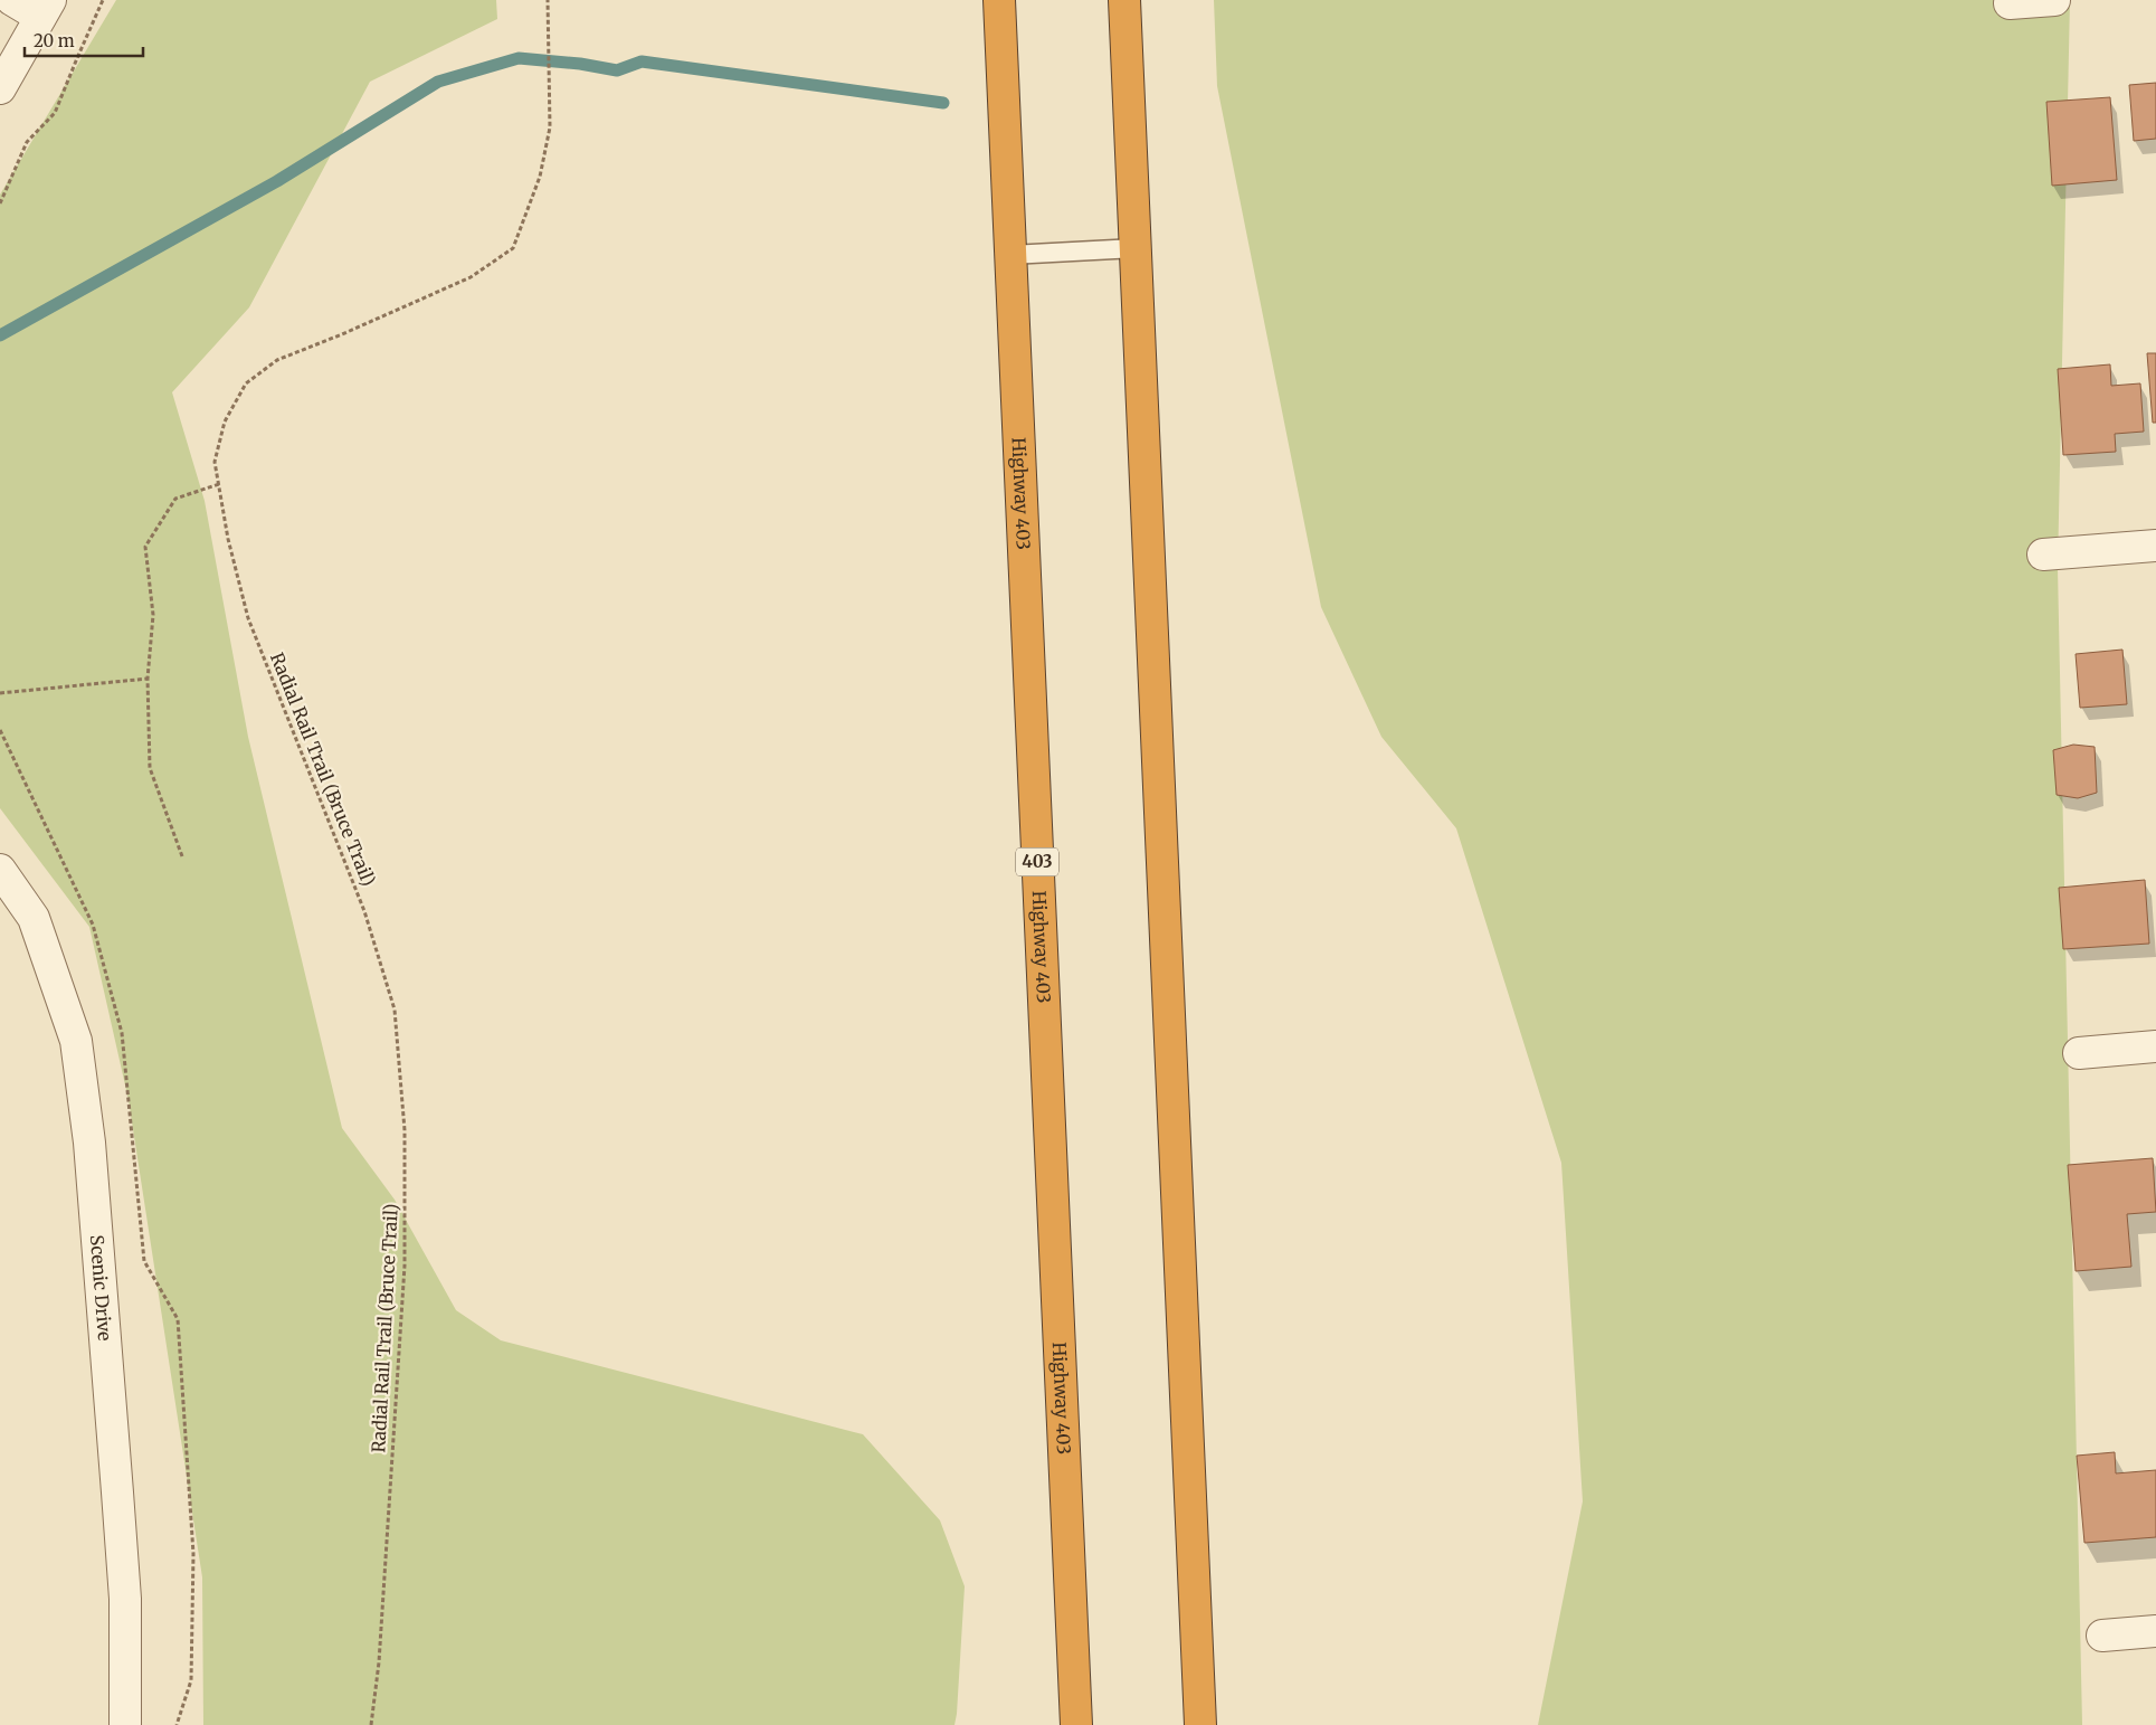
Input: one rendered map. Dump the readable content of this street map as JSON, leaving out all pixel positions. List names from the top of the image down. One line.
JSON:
{"streets":{"highway":["Highway 403","403"],"street":["Scenic Drive"],"path":["Radial Rail Trail (Bruce Trail)"]},"scale_bar":"20 m"}
